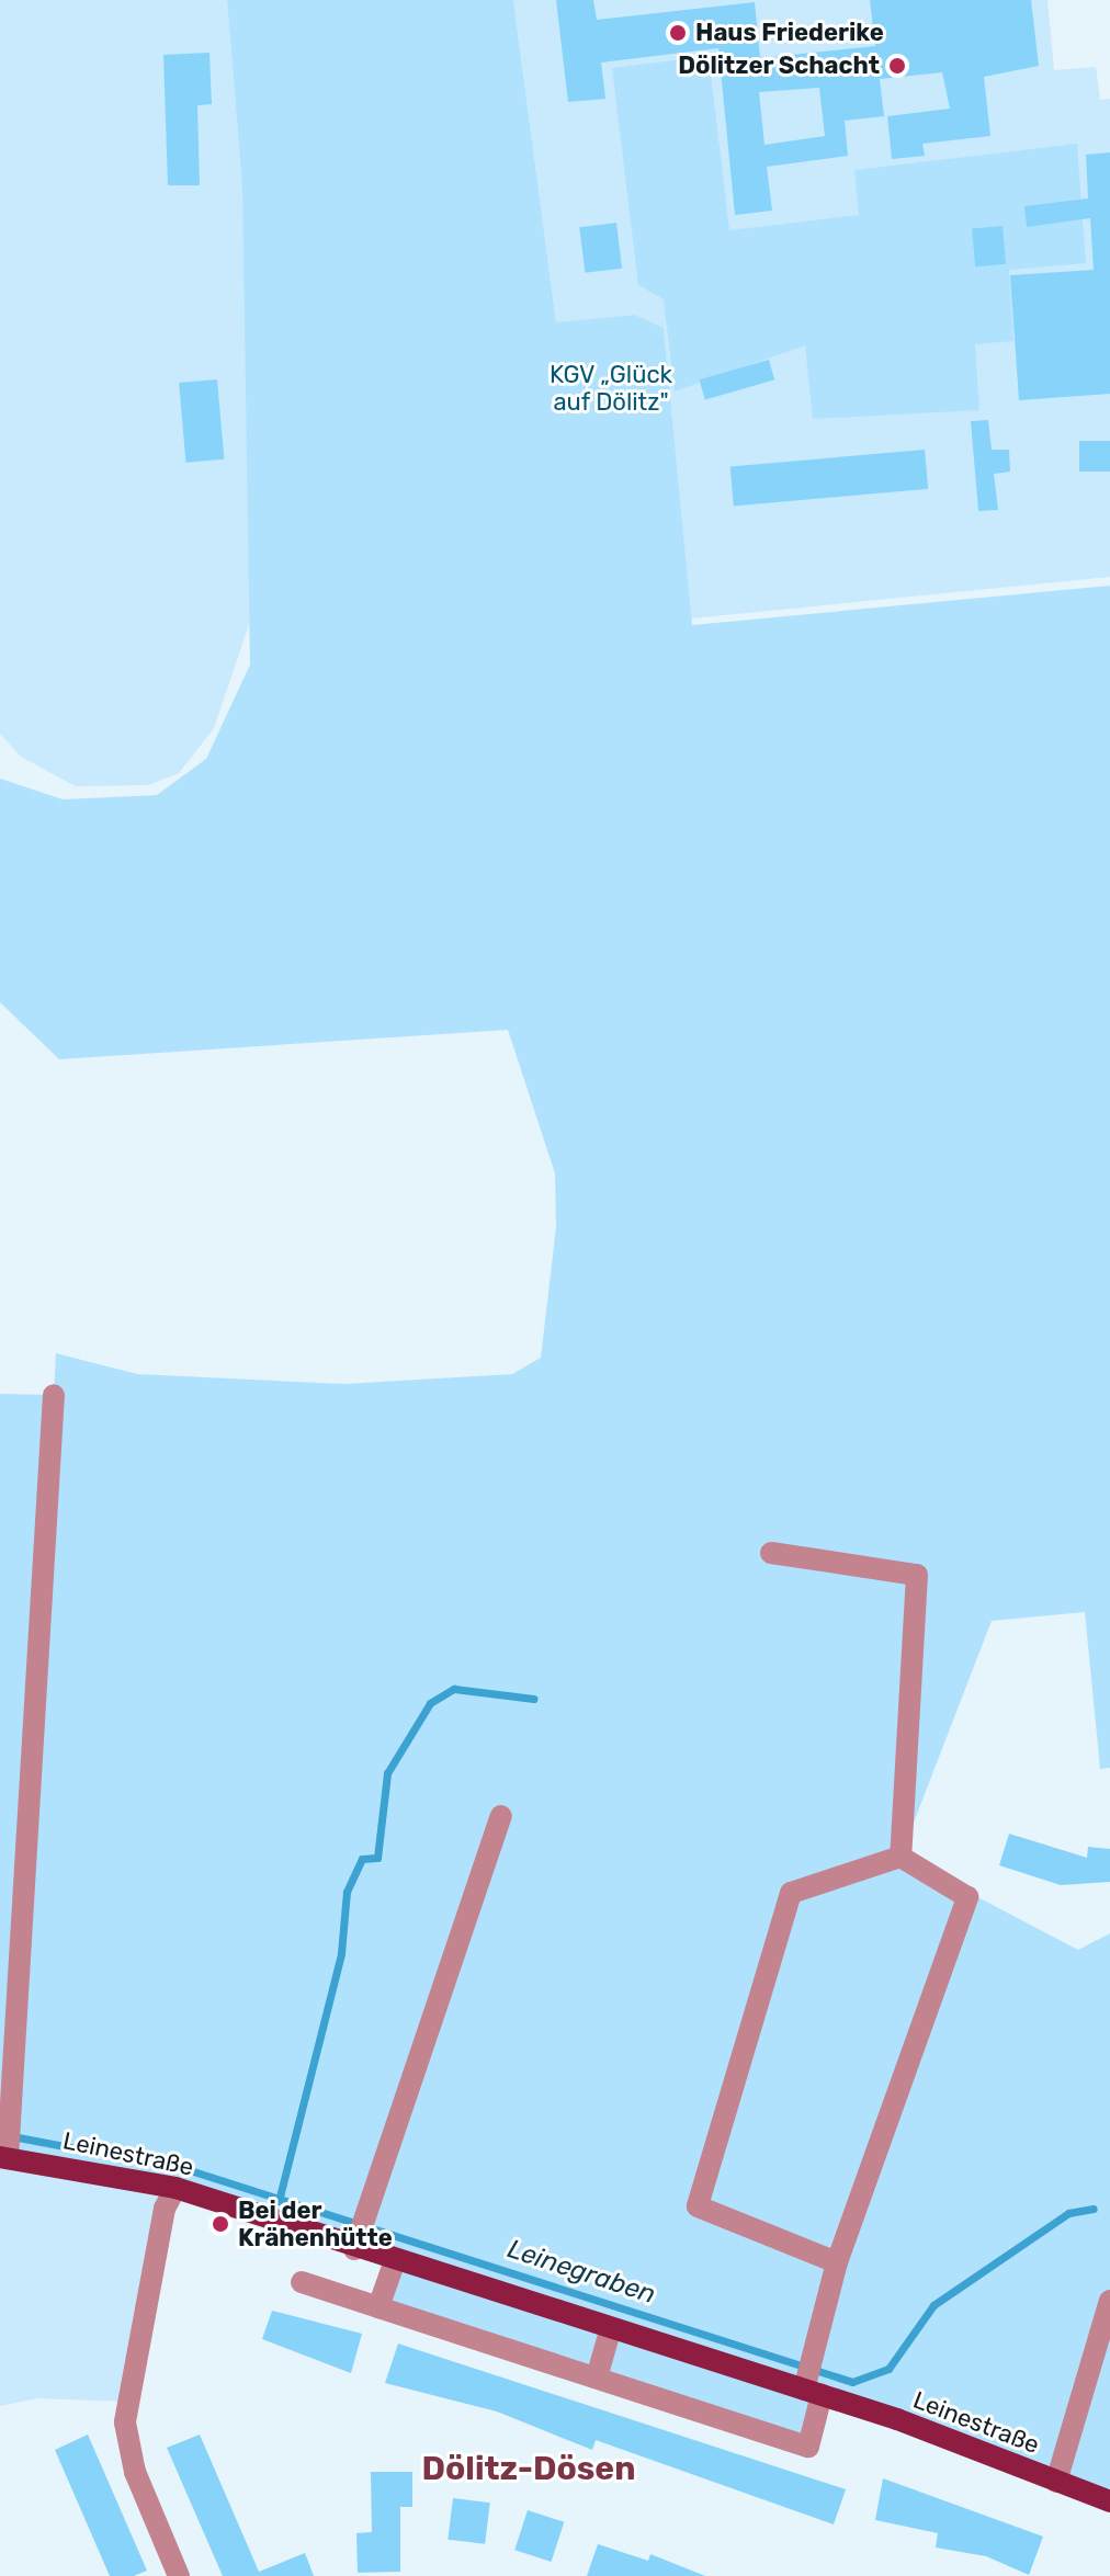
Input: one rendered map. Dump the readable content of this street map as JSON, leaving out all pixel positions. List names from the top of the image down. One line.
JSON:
{"streets":{"main road":["Leinestraße"]},"districts":["Dölitz-Dösen"],"water":["Leinegraben"],"parks":["KGV „Glück auf Dölitz\""],"places":["Haus Friederike","Dölitzer Schacht","Bei der Krähenhütte"]}
